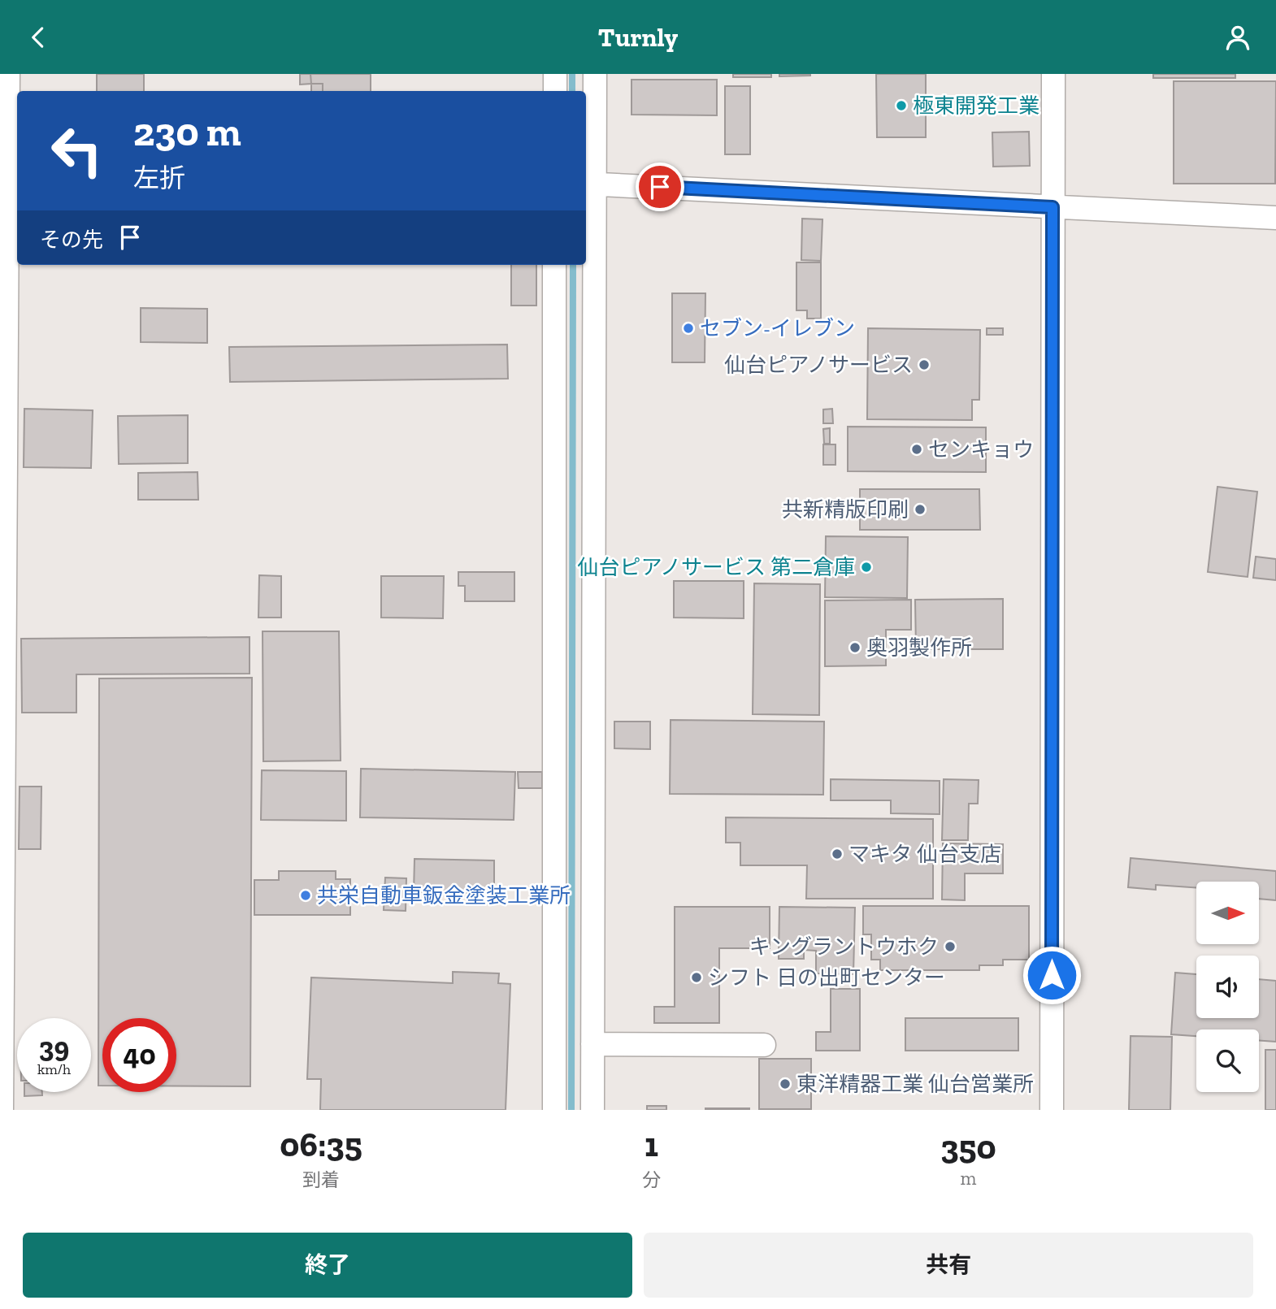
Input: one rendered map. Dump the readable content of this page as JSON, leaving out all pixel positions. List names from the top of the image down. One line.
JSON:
{"places":["極東開発工業","セブン-イレブン","仙台ピアノサービス","センキョウ","共新精版印刷","仙台ピアノサービス 第二倉庫","奥羽製作所","マキタ 仙台支店","共栄自動車鈑金塗装工業所","キングラントウホク","シフト 日の出町センター","東洋精器工業 仙台営業所"],"north":"right","page":{"header":"Turnly","turn":["230 m","左折"],"then":"その先","speed":"39 km/h","limit":"40","eta":["06:35","到着","1","分","350","m"],"buttons":["終了","共有"]}}
